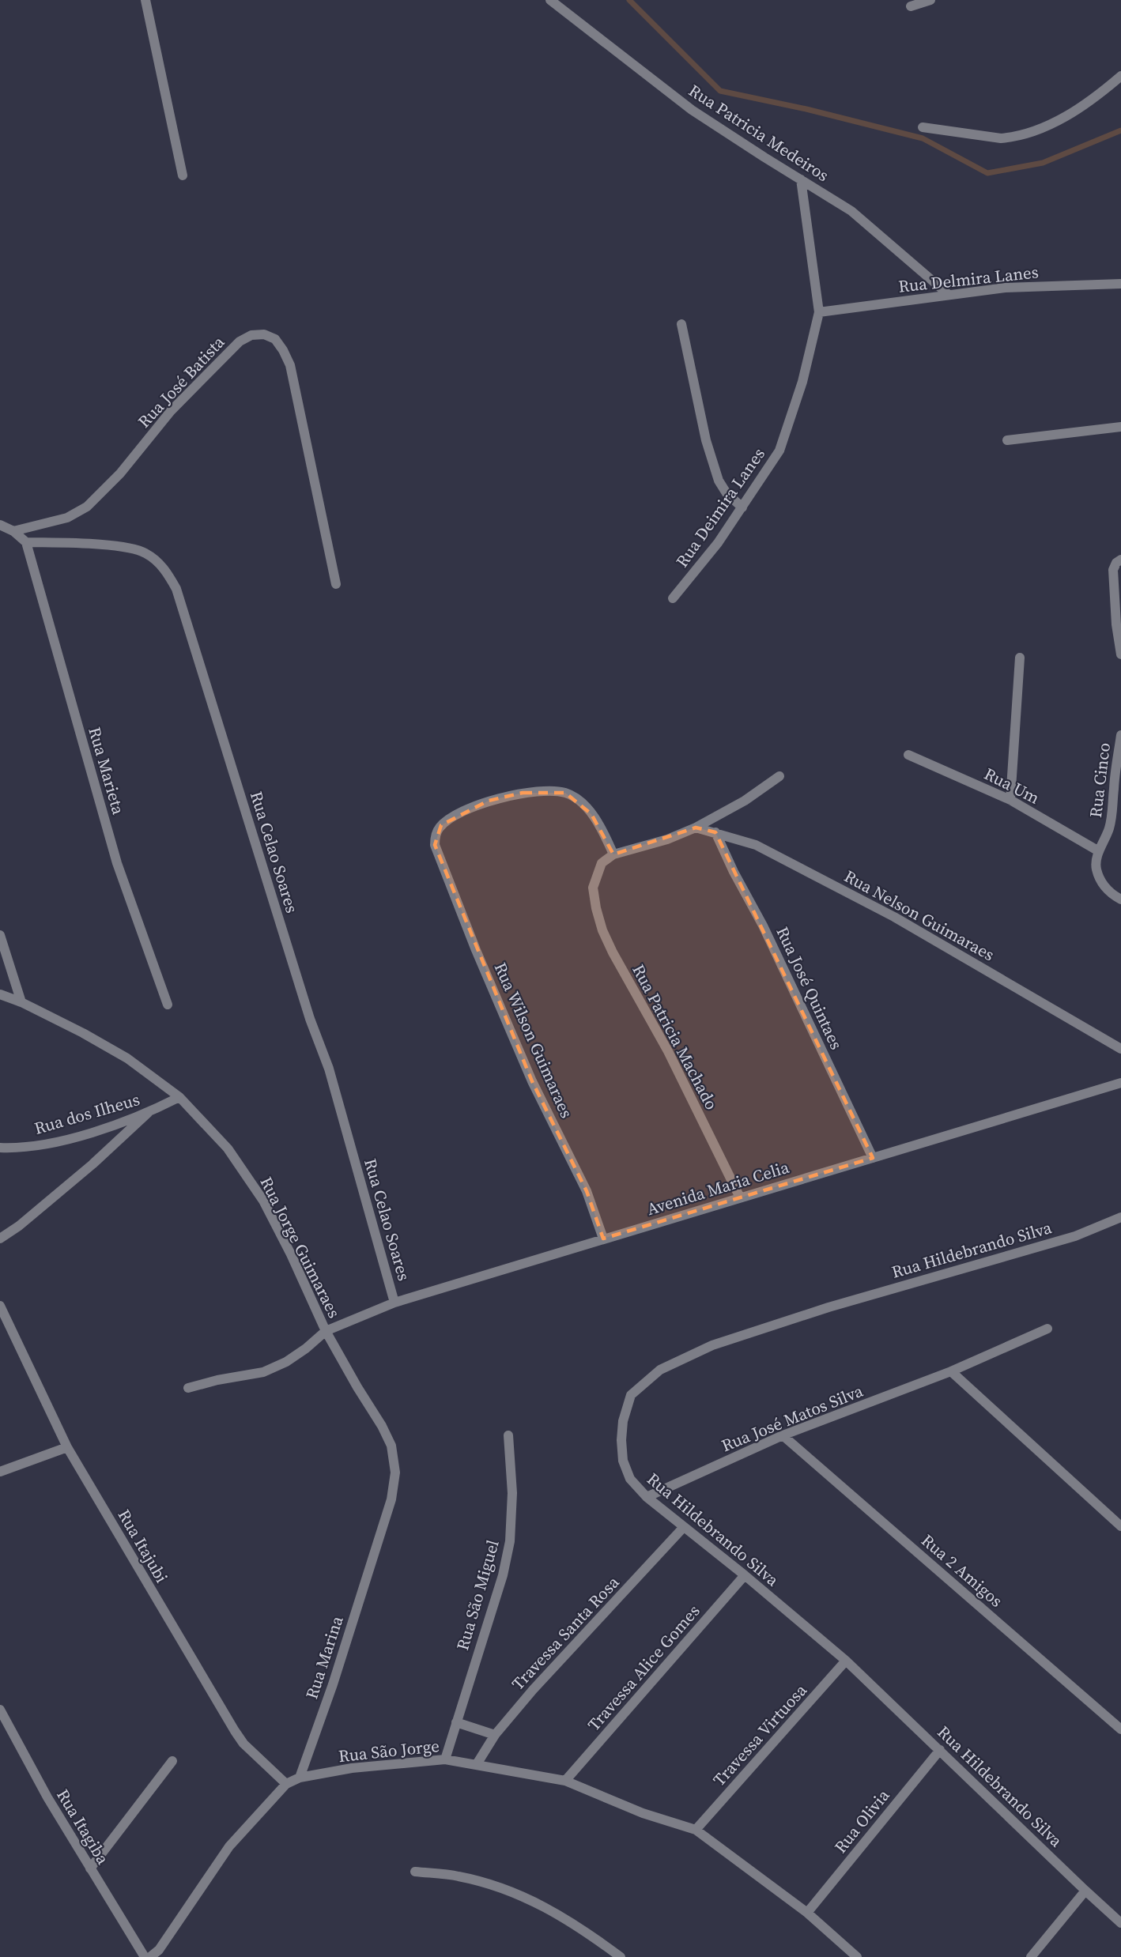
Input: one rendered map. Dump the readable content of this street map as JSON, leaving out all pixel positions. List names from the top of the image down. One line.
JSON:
{"streets":{"street":["Rua Patricia Medeiros","Rua Delmira Lanes","Rua José Batista","Rua Deimira Lanes","Rua Marieta","Rua Cinco","Rua Um","Rua Celao Soares","Rua Nelson Guimaraes","Rua José Quintaes","Rua Patricia Machado","Rua Wilson Guimaraes","Rua dos Ilheus","Avenida Maria Celia","Rua Jorge Guimaraes","Rua Hildebrando Silva","Rua José Matos Silva","Rua Itajubi","Rua 2 Amigos","Rua São Miguel","Travessa Santa Rosa","Rua Marina","Travessa Alice Gomes","Travessa Virtuosa","Rua São Jorge","Rua Olivia","Rua Itagiba"]},"crossings":[["Rua Patricia Medeiros","Rua Delmira Lanes"],["Rua Patricia Medeiros","Rua Deimira Lanes"],["Rua Delmira Lanes","Rua Deimira Lanes"],["Rua Marieta","Rua Celao Soares"],["Rua Cinco","Rua Um"],["Rua Celao Soares","Avenida Maria Celia"],["Rua Nelson Guimaraes","Rua José Quintaes"],["Rua José Quintaes","Avenida Maria Celia"],["Rua Patricia Machado","Rua Wilson Guimaraes"],["Rua Patricia Machado","Avenida Maria Celia"],["Rua Wilson Guimaraes","Avenida Maria Celia"],["Rua dos Ilheus","Rua Jorge Guimaraes"],["Avenida Maria Celia","Rua Jorge Guimaraes"],["Avenida Maria Celia","Rua Marina"],["Rua Jorge Guimaraes","Rua Marina"],["Rua Hildebrando Silva","Rua José Matos Silva"],["Rua Hildebrando Silva","Travessa Santa Rosa"],["Rua Hildebrando Silva","Travessa Alice Gomes"],["Rua Hildebrando Silva","Travessa Virtuosa"],["Rua Hildebrando Silva","Rua Olivia"],["Rua José Matos Silva","Rua 2 Amigos"],["Rua São Miguel","Rua São Jorge"],["Travessa Santa Rosa","Rua São Jorge"],["Rua Marina","Rua São Jorge"],["Travessa Alice Gomes","Rua São Jorge"],["Travessa Virtuosa","Rua São Jorge"],["Rua São Jorge","Rua Olivia"]]}
